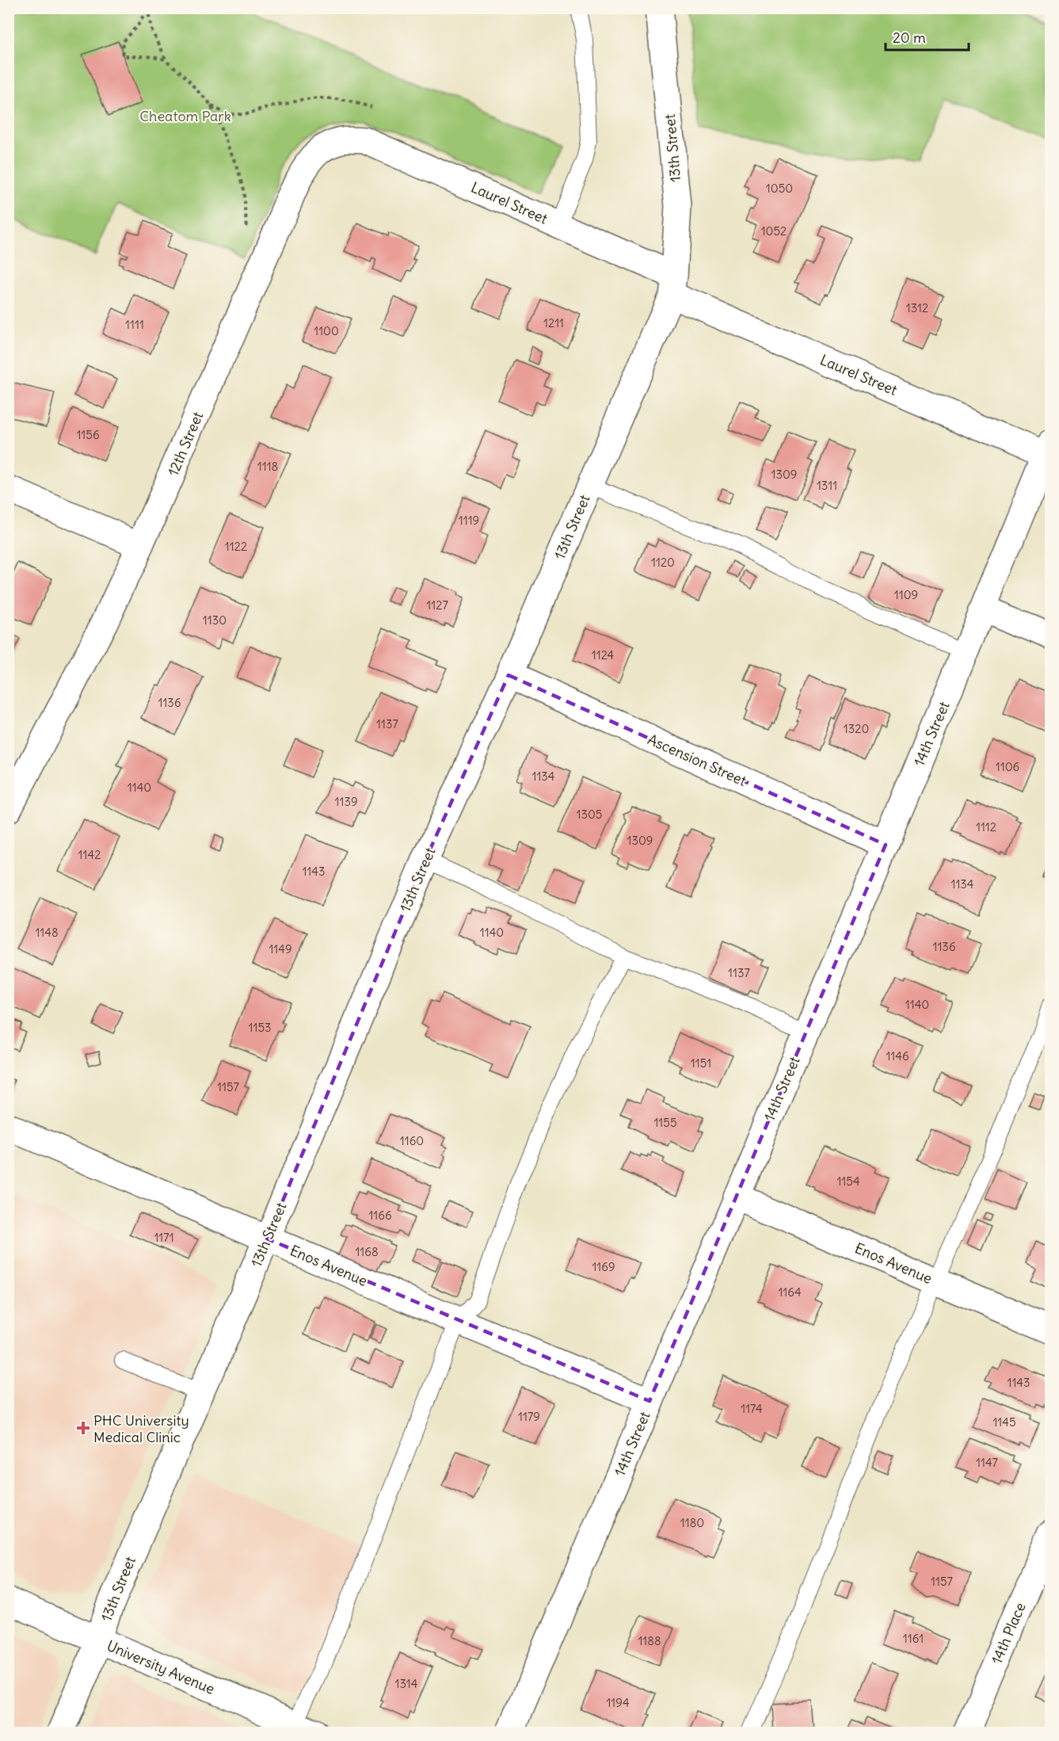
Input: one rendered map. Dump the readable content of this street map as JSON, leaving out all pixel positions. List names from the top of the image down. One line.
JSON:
{"streets":{"street":["13th Street","Laurel Street","12th Street","14th Street","Ascension Street","Enos Avenue","14th Place","University Avenue"]},"crossings":[["13th Street","Laurel Street"],["13th Street","Ascension Street"],["13th Street","Enos Avenue"],["13th Street","University Avenue"],["Laurel Street","12th Street"],["Laurel Street","14th Street"],["14th Street","Ascension Street"],["14th Street","Enos Avenue"]],"parks":["Cheatom Park"],"places":{"health":["PHC University Medical Clinic"]},"house_numbers":["1050","1052","1312","1211","1111","1100","1156","1118","1309","1311","1119","1122","1120","1109","1127","1130","1124","1136","1137","1320","1106","1134","1140","1139","1305","1112","1309","1142","1143","1134","1148","1140","1136","1149","1137","1140","1153","1146","1151","1157","1155","1160","1154","1166","1171","1168","1169","1164","1143","1174","1179","1145","1147","1180","1157","1161","1188","1314","1194"],"scale_bar":"20 m"}
